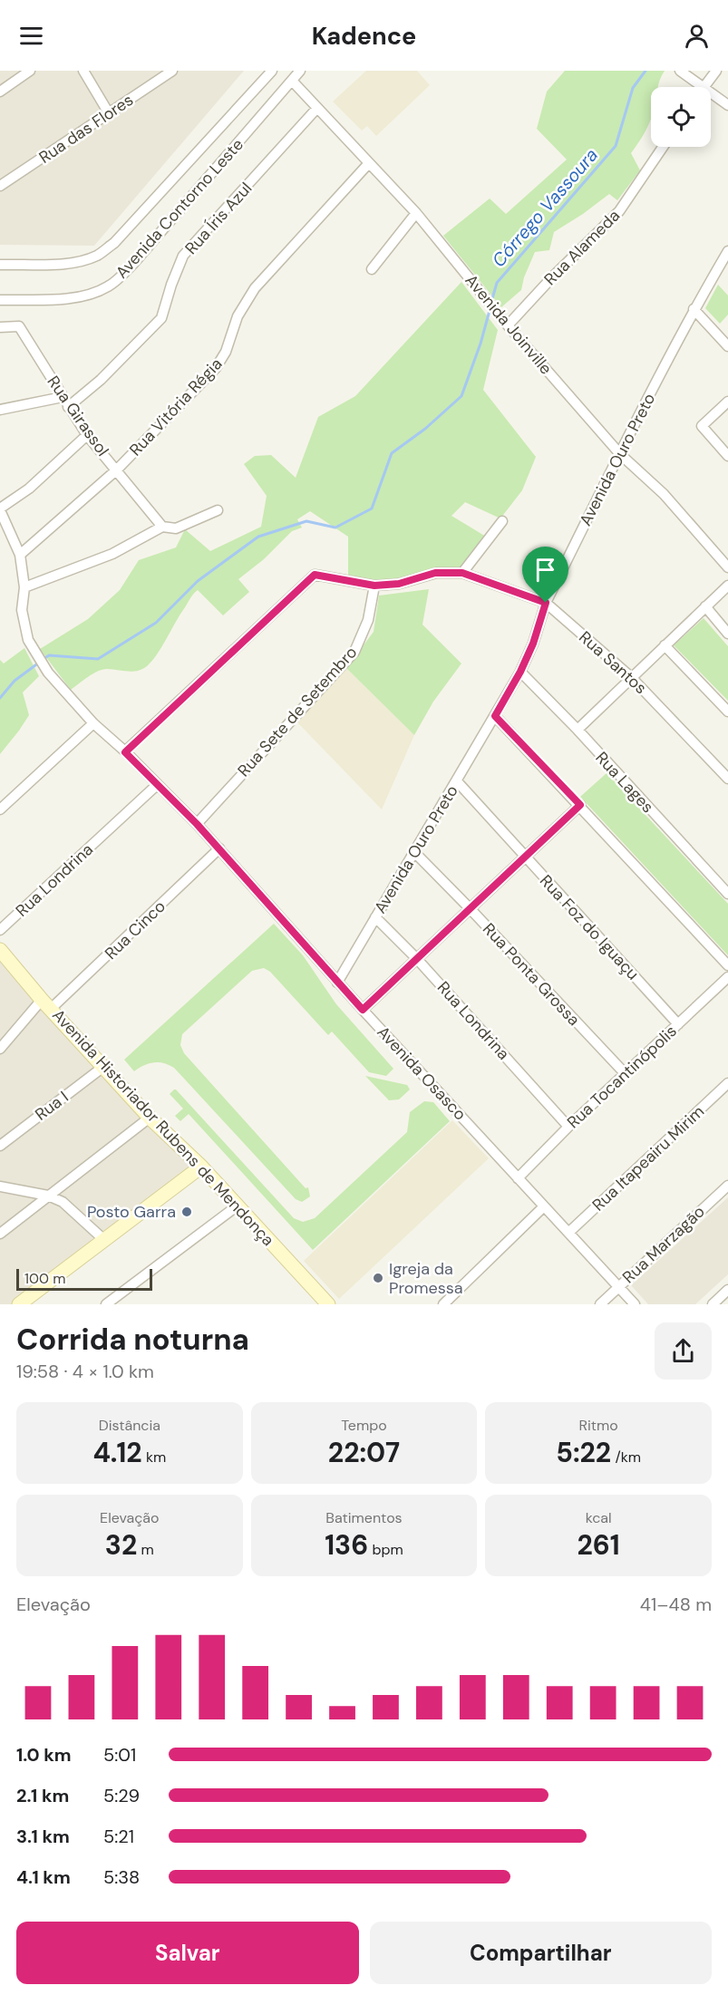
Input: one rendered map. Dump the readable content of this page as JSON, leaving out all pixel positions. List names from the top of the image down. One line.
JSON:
{"streets":{"main road":["Avenida Historiador Rubens de Mendonça"],"street":["Rua das Flores","Avenida Contorno Leste","Rua Íris Azul","Rua Alameda","Avenida Joinville","Rua Vitória Régia","Rua Girassol","Avenida Ouro Preto","Rua Santos","Rua Sete de Setembro","Rua Lages","Rua Londrina","Rua Foz do Iguaçu","Rua Cinco","Rua Ponta Grossa","Avenida Osasco","Rua Tocantinópolis","Rua I","Rua Itapeairu Mirim","Rua Marzagão"]},"crossings":[["Avenida Contorno Leste","Avenida Joinville"],["Rua Íris Azul","Avenida Joinville"],["Rua Íris Azul","Rua Girassol"],["Rua Alameda","Avenida Joinville"],["Avenida Joinville","Rua Vitória Régia"],["Avenida Joinville","Avenida Ouro Preto"],["Rua Vitória Régia","Rua Girassol"],["Rua Vitória Régia","Avenida Osasco"],["Avenida Ouro Preto","Rua Santos"],["Avenida Ouro Preto","Rua Lages"],["Avenida Ouro Preto","Rua Londrina"],["Avenida Ouro Preto","Rua Foz do Iguaçu"],["Avenida Ouro Preto","Rua Ponta Grossa"],["Avenida Ouro Preto","Avenida Osasco"],["Rua Santos","Rua Sete de Setembro"],["Rua Santos","Avenida Osasco"],["Rua Sete de Setembro","Avenida Osasco"],["Rua Londrina","Avenida Osasco"],["Rua Londrina","Rua Tocantinópolis"],["Rua Foz do Iguaçu","Rua Tocantinópolis"],["Rua Cinco","Avenida Osasco"],["Rua Cinco","Avenida Historiador Rubens de Mendonça"],["Rua Ponta Grossa","Rua Tocantinópolis"],["Avenida Osasco","Rua Tocantinópolis"],["Avenida Osasco","Rua Itapeairu Mirim"],["Avenida Osasco","Rua Marzagão"],["Rua I","Avenida Historiador Rubens de Mendonça"]],"water":["Córrego Vassoura"],"places":["Posto Garra","Igreja da Promessa"],"scale_bar":"100 m","page":{"header":"Kadence","scale":"100 m","heading":["Corrida noturna","19:58 · 4 × 1.0 km"],"stats":[["Distância","4.12 km"],["Tempo","22:07"],["Ritmo","5:22 /km"],["Elevação","32 m"],["Batimentos","136 bpm"],["kcal","261"]],"chart":["Elevação","41–48 m"],"list":[{"name":"1.0 km","note":"5:01"},{"name":"2.1 km","note":"5:29"},{"name":"3.1 km","note":"5:21"},{"name":"4.1 km","note":"5:38"}],"buttons":["Salvar","Compartilhar"]}}
